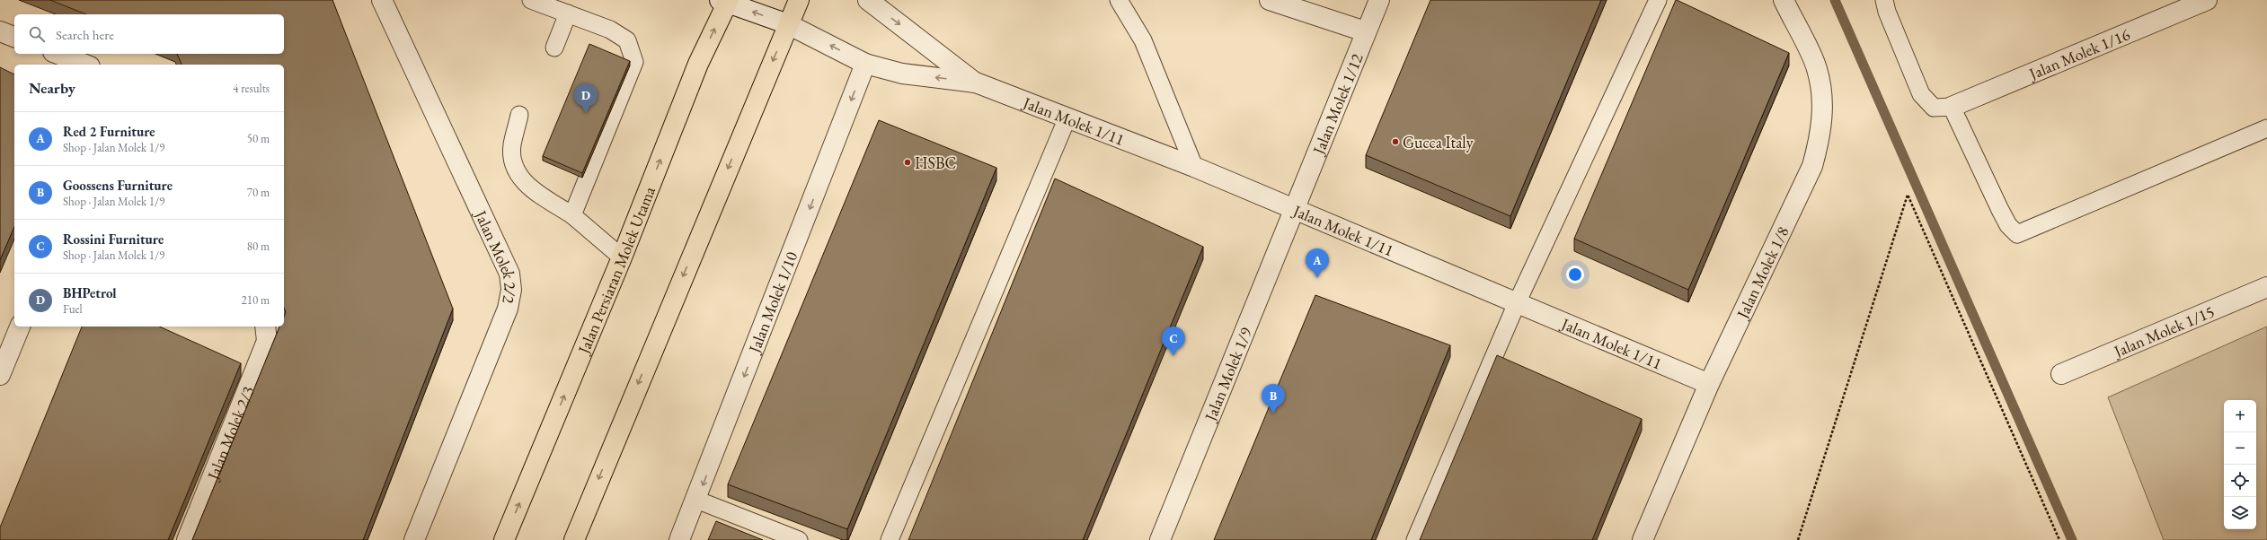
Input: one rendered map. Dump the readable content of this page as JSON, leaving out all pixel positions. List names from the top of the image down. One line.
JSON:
{"streets":{"main road":["Jalan Persiaran Molek Utama"],"street":["Jalan Molek 1/16","Jalan Molek 1/12","Jalan Molek 1/11","Jalan Molek 2/2","Jalan Molek 1/8","Jalan Molek 1/10","Jalan Molek 1/15","Jalan Molek 1/9","Jalan Molek 2/3"]},"crossings":[["Jalan Molek 1/12","Jalan Molek 1/11"],["Jalan Molek 1/12","Jalan Molek 1/9"],["Jalan Molek 1/11","Jalan Persiaran Molek Utama"],["Jalan Molek 1/11","Jalan Molek 1/8"],["Jalan Molek 1/11","Jalan Molek 1/10"],["Jalan Molek 1/11","Jalan Molek 1/9"]],"one_way":["Jalan Molek 1/10"],"places":["Gucca Italy","HSBC"],"page":{"search":"Search here","heading":["Nearby","4 results"],"pins":["D","A","C","B"],"list":[{"mark":"A","name":"Red 2 Furniture","note":"Shop · Jalan Molek 1/9","value":"50 m"},{"mark":"B","name":"Goossens Furniture","note":"Shop · Jalan Molek 1/9","value":"70 m"},{"mark":"C","name":"Rossini Furniture","note":"Shop · Jalan Molek 1/9","value":"80 m"},{"mark":"D","name":"BHPetrol","note":"Fuel","value":"210 m"}],"map_buttons":["+","−"]}}
